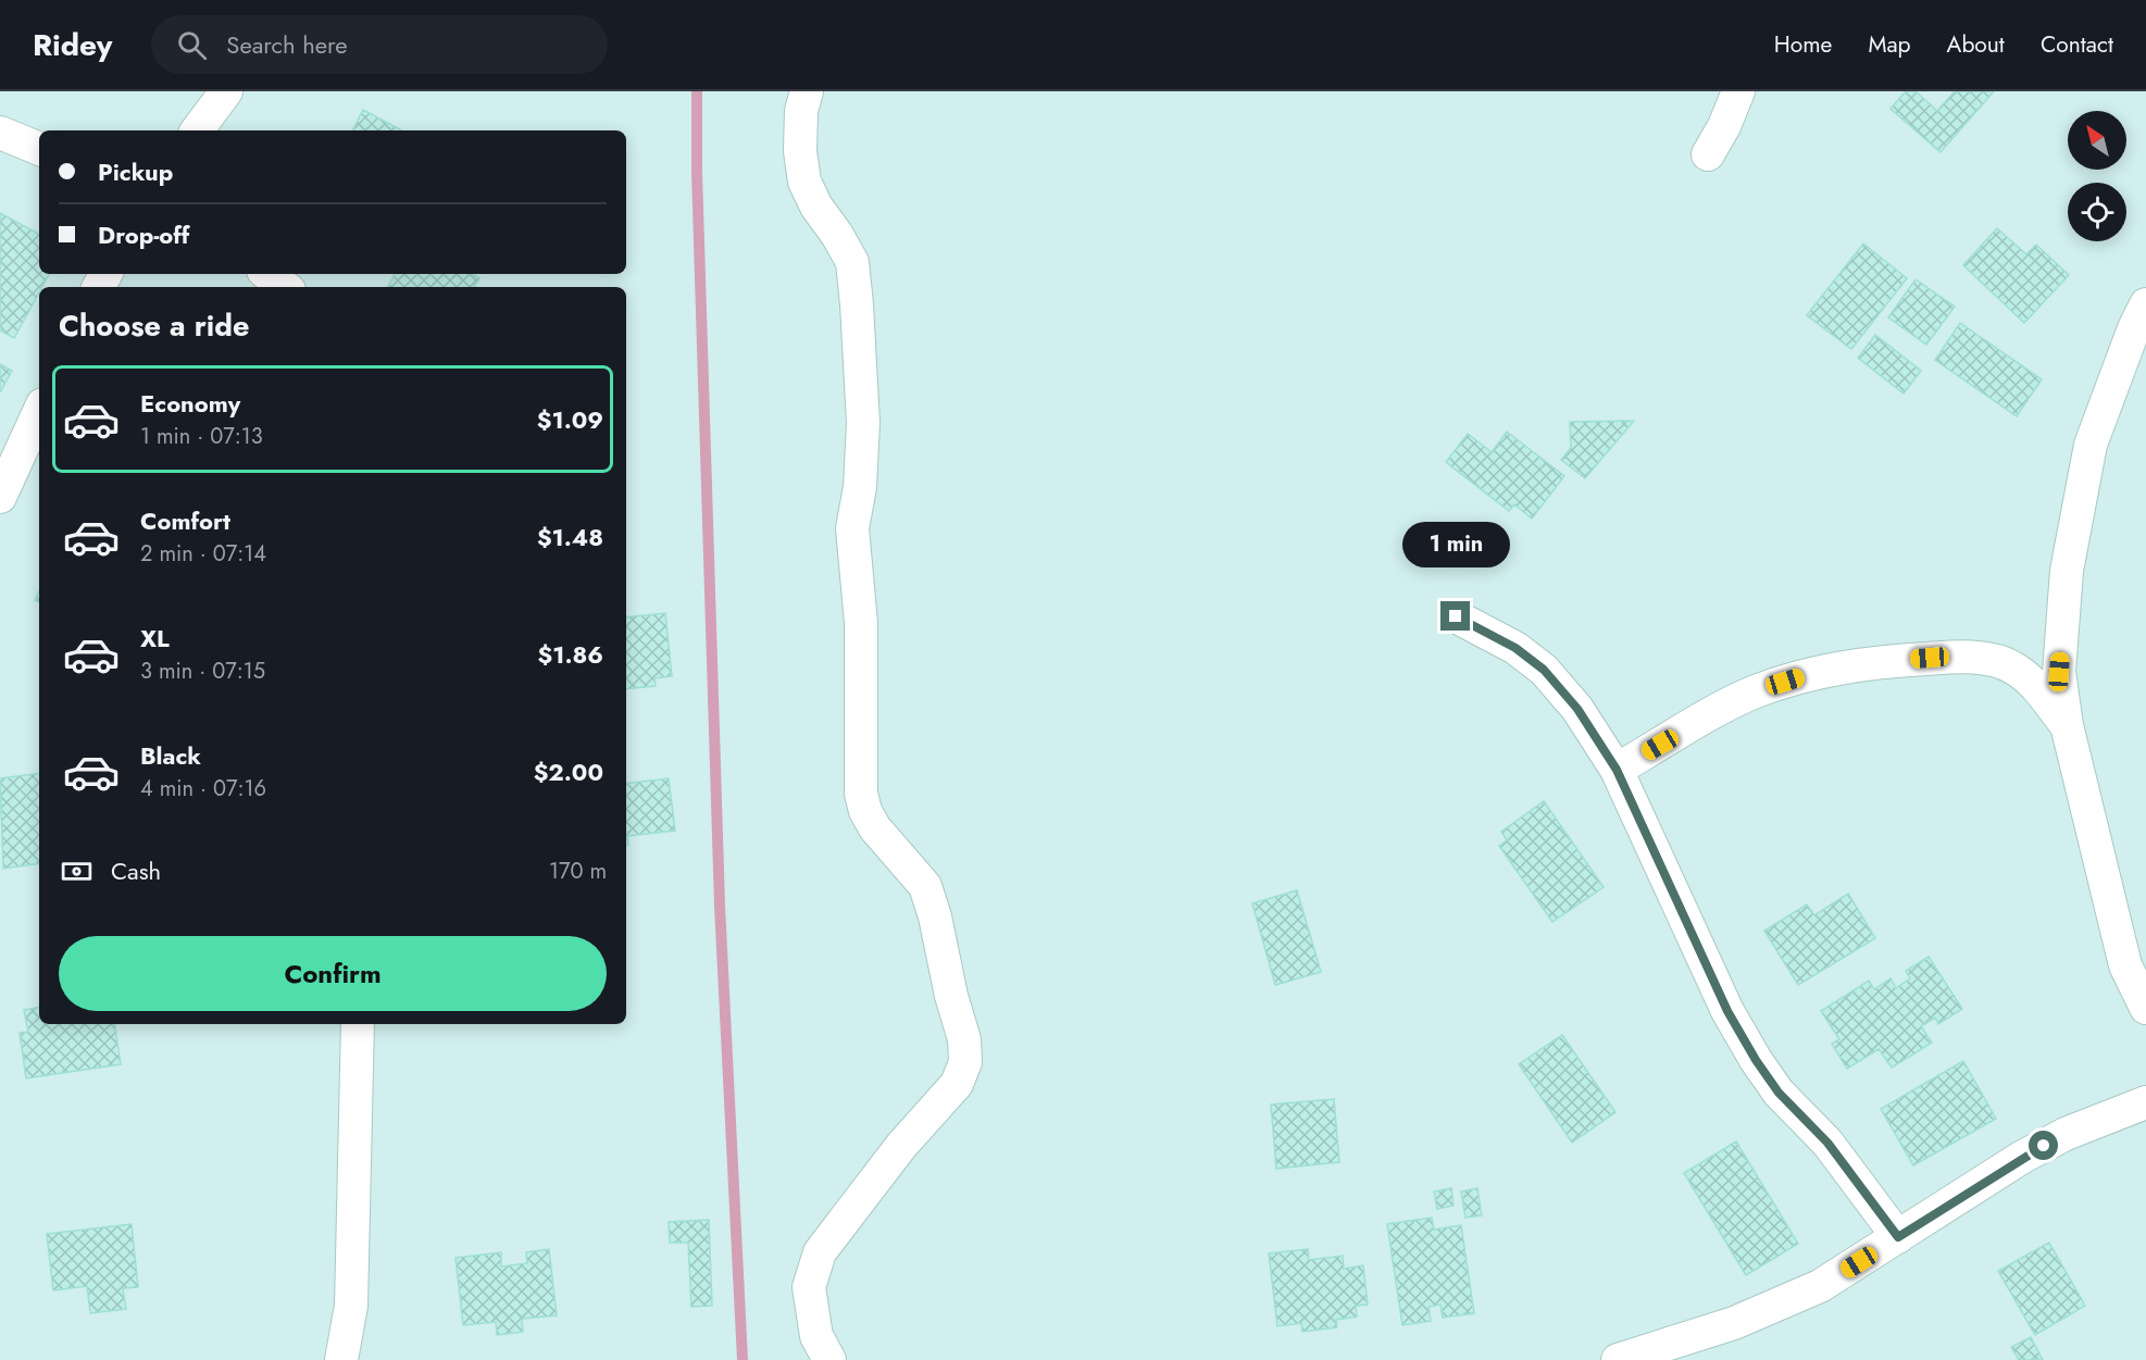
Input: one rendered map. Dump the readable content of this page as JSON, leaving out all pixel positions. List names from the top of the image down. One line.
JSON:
{"north":"top left","page":{"header":"Ridey","search":"Search here","nav":["Home","Map","About","Contact"],"banner":["Pickup","Drop-off"],"heading":"Choose a ride","list":[{"name":"Economy","note":"1 min · 07:13","value":"$1.09"},{"name":"Comfort","note":"2 min · 07:14","value":"$1.48"},{"name":"XL","note":"3 min · 07:15","value":"$1.86"},{"name":"Black","note":"4 min · 07:16","value":"$2.00"}],"bubble":"1 min","pay":["Cash","170 m"],"buttons":"Confirm"}}
